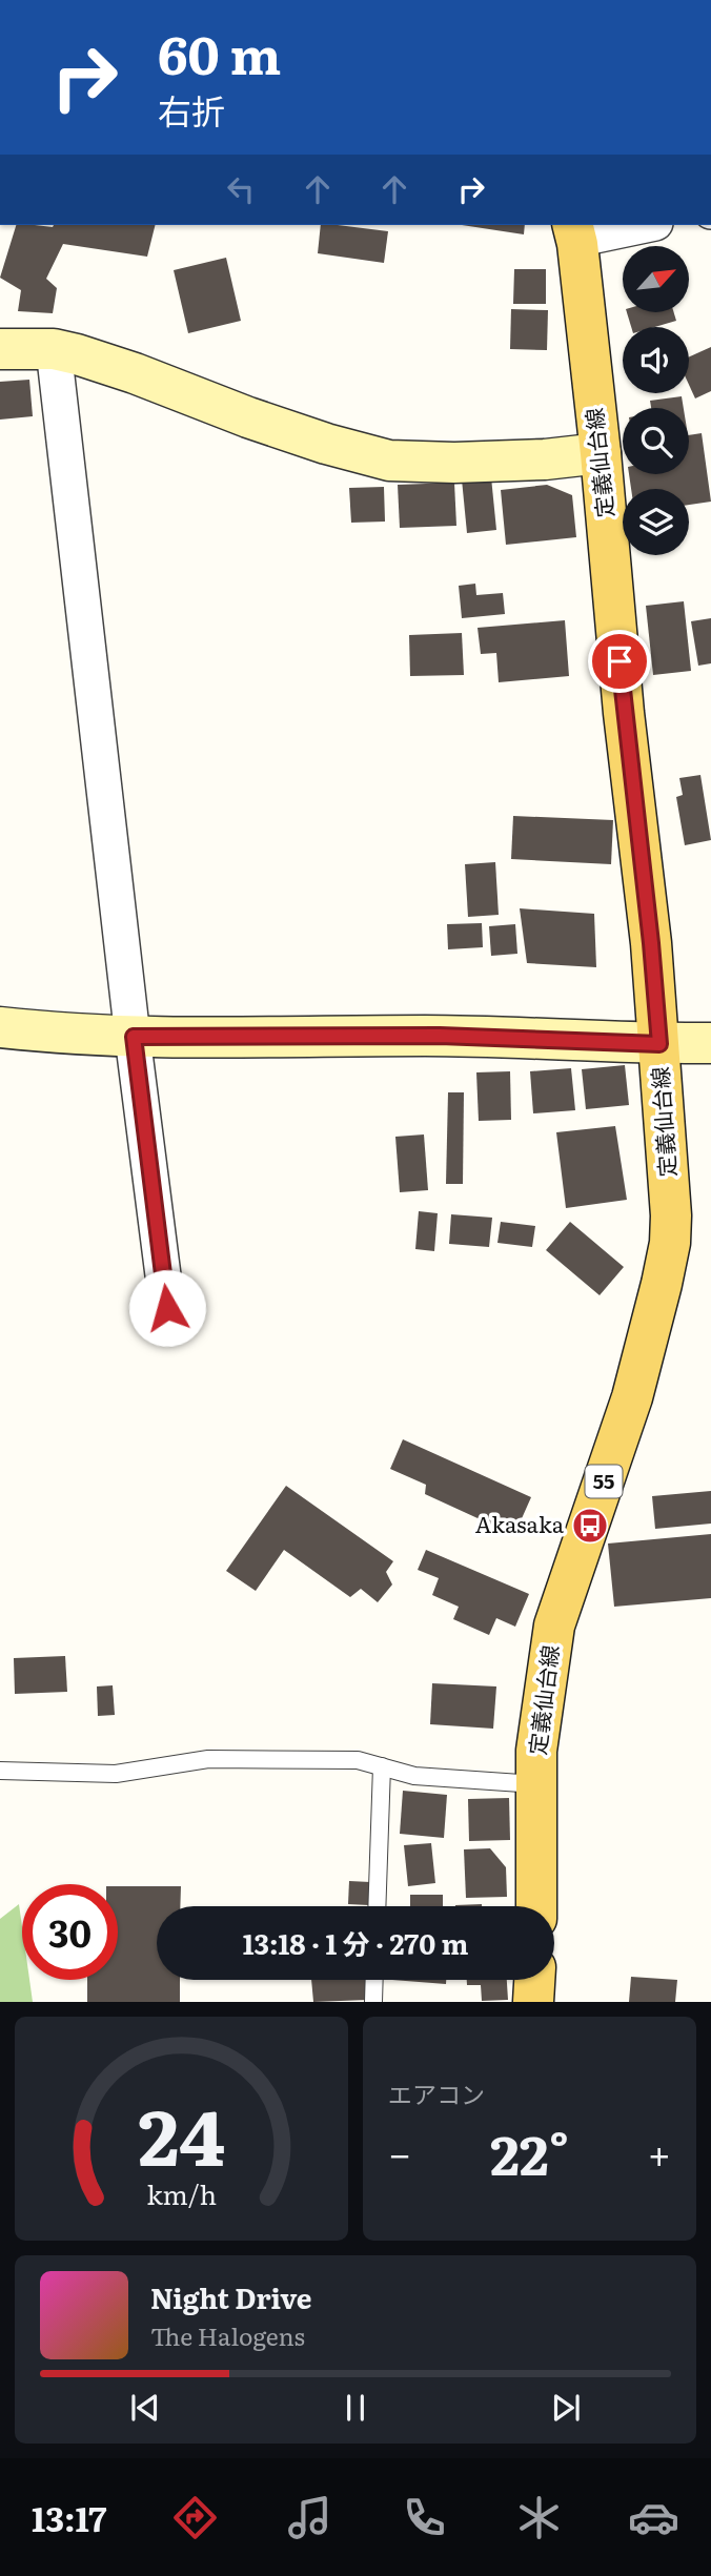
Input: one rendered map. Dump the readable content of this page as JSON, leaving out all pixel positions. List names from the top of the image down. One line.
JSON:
{"streets":{"main road":["定義仙台線","55"]},"places":{"bus stop":["Akasaka"]},"north":"top right","page":{"turn":["60 m","右折"],"limit":"30","trip":"13:18 · 1 分 · 270 m","tile":"エアコン","heat":["−","22°","+"],"song":["Night Drive","The Halogens"],"tabs":"13:17","gauge":["24","km/h"]}}
